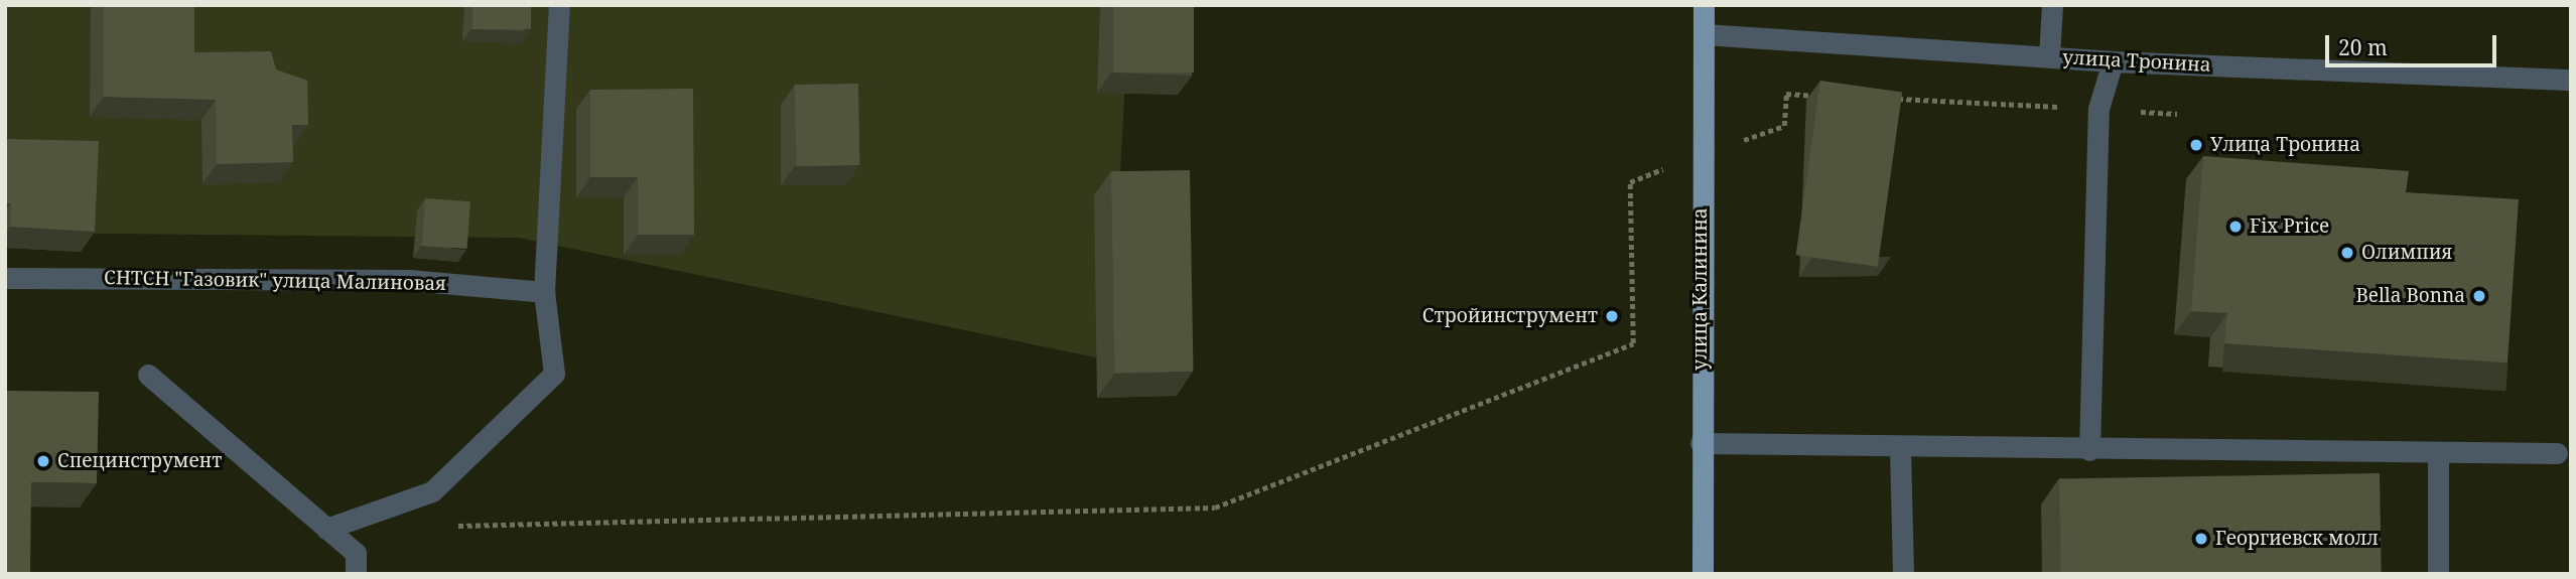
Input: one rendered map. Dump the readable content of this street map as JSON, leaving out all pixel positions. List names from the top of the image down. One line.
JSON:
{"streets":{"main road":["улица Калинина"],"street":["улица Тронина","СНТСН \"Газовик\" улица Малиновая"]},"crossings":[["улица Тронина","улица Калинина"]],"places":["Улица Тронина","Fix Price","Олимпия","Bella Bonna","Стройинструмент","Специнструмент","Георгиевск молл"],"scale_bar":"20 m"}
